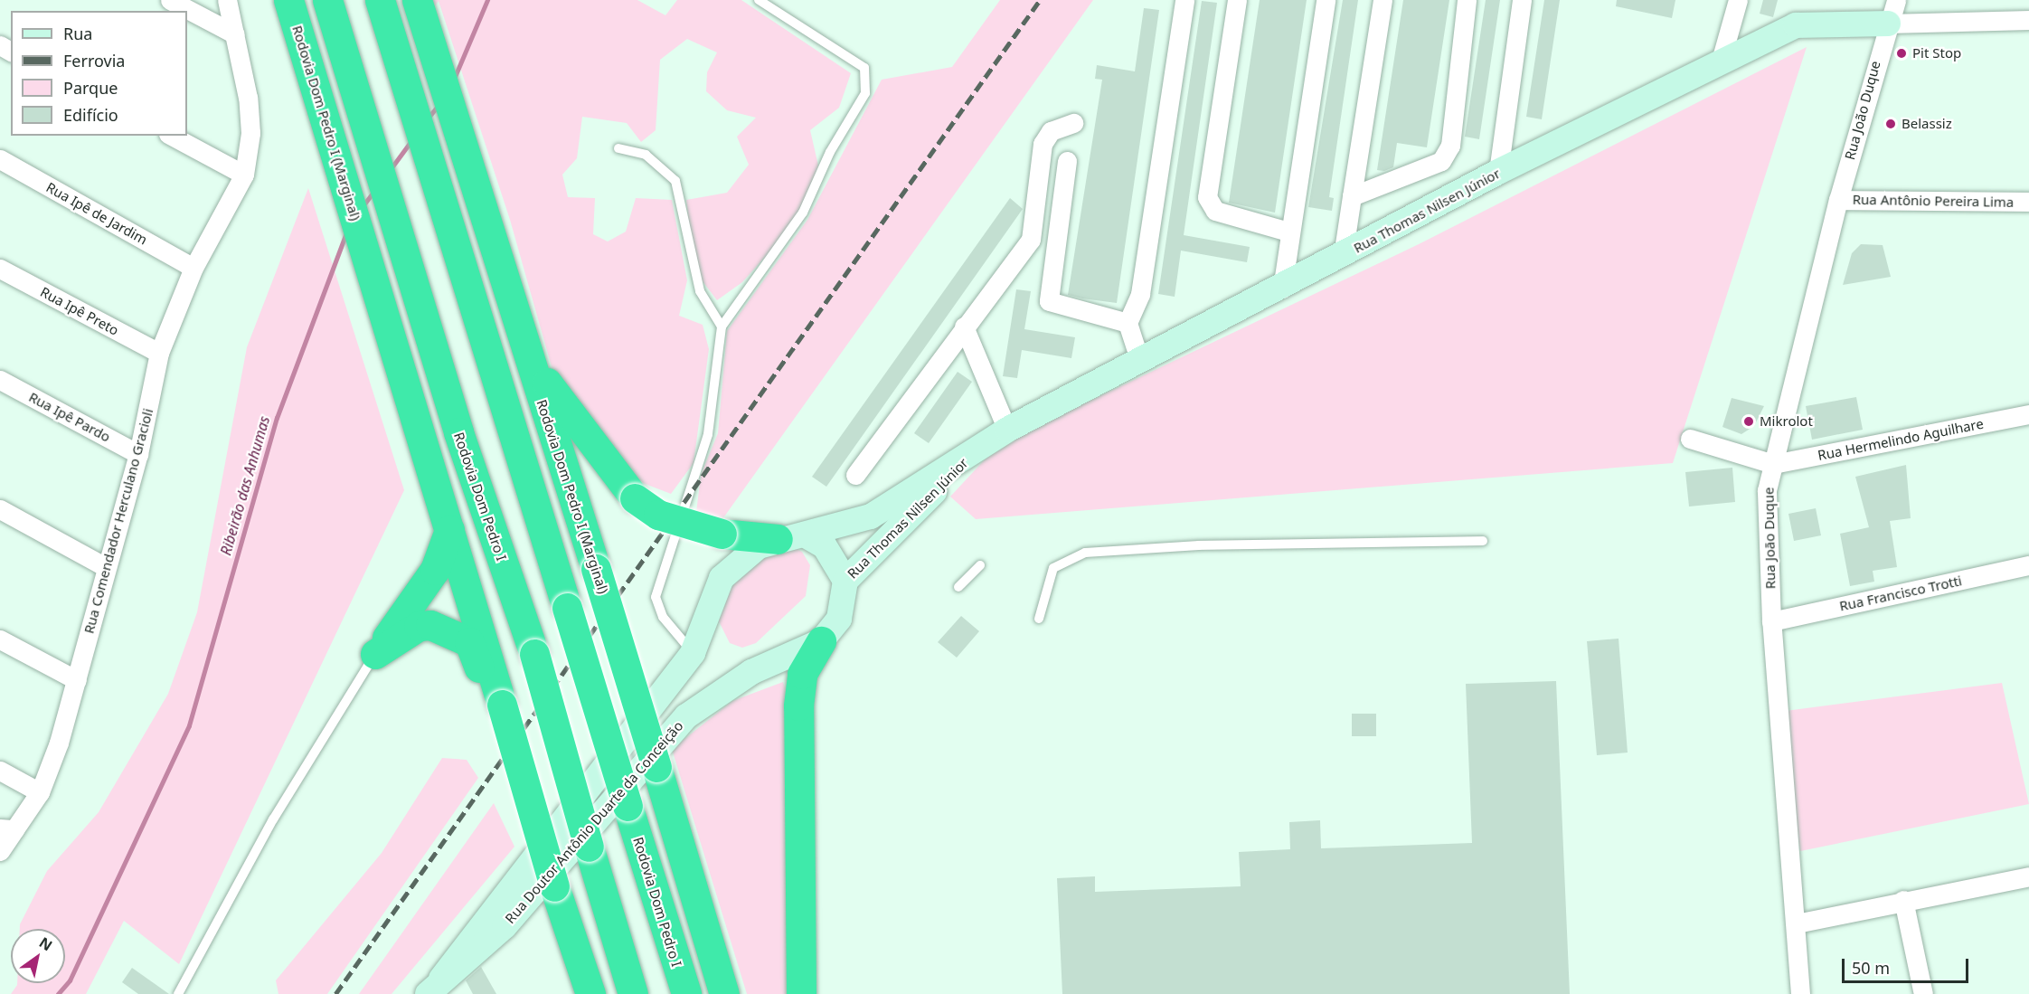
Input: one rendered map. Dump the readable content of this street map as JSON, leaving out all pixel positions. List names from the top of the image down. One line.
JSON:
{"streets":{"highway":["Rodovia Dom Pedro I (Marginal)","Rodovia Dom Pedro I"],"street":["Rua João Duque","Rua Antônio Pereira Lima","Rua Thomas Nilsen Júnior","Rua Ipê de Jardim","Rua Ipê Preto","Rua Ipê Pardo","Rua Hermelindo Aguilhare","Rua Comendador Herculano Gracioli","Rua Francisco Trotti","Rua Doutor Antônio Duarte da Conceição"]},"crossings":[["Rua João Duque","Rua Antônio Pereira Lima"],["Rua João Duque","Rua Thomas Nilsen Júnior"],["Rua João Duque","Rua Hermelindo Aguilhare"],["Rua João Duque","Rua Francisco Trotti"],["Rua Thomas Nilsen Júnior","Rua Doutor Antônio Duarte da Conceição"],["Rua Ipê de Jardim","Rua Comendador Herculano Gracioli"],["Rua Ipê Preto","Rua Comendador Herculano Gracioli"],["Rua Ipê Pardo","Rua Comendador Herculano Gracioli"]],"water":["Ribeirão das Anhumas"],"places":["Pit Stop","Belassiz","Mikrolot"],"legend":["Rua","Ferrovia","Parque","Edifício"],"scale_bar":"50 m","north":"top right"}
